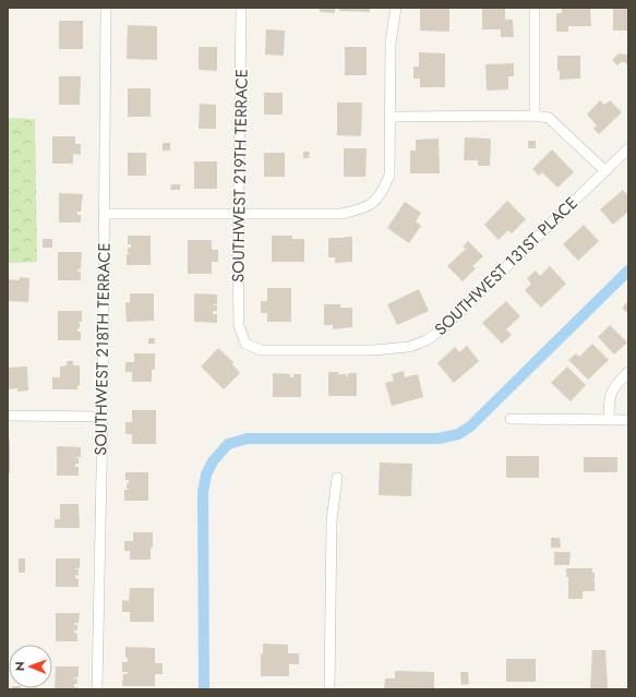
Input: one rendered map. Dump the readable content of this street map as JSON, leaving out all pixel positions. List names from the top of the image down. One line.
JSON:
{"streets":{"street":["SOUTHWEST 219TH TERRACE","SOUTHWEST 131ST PLACE","SOUTHWEST 218TH TERRACE"]},"crossings":[["SOUTHWEST 219TH TERRACE","SOUTHWEST 131ST PLACE"]],"north":"left"}
